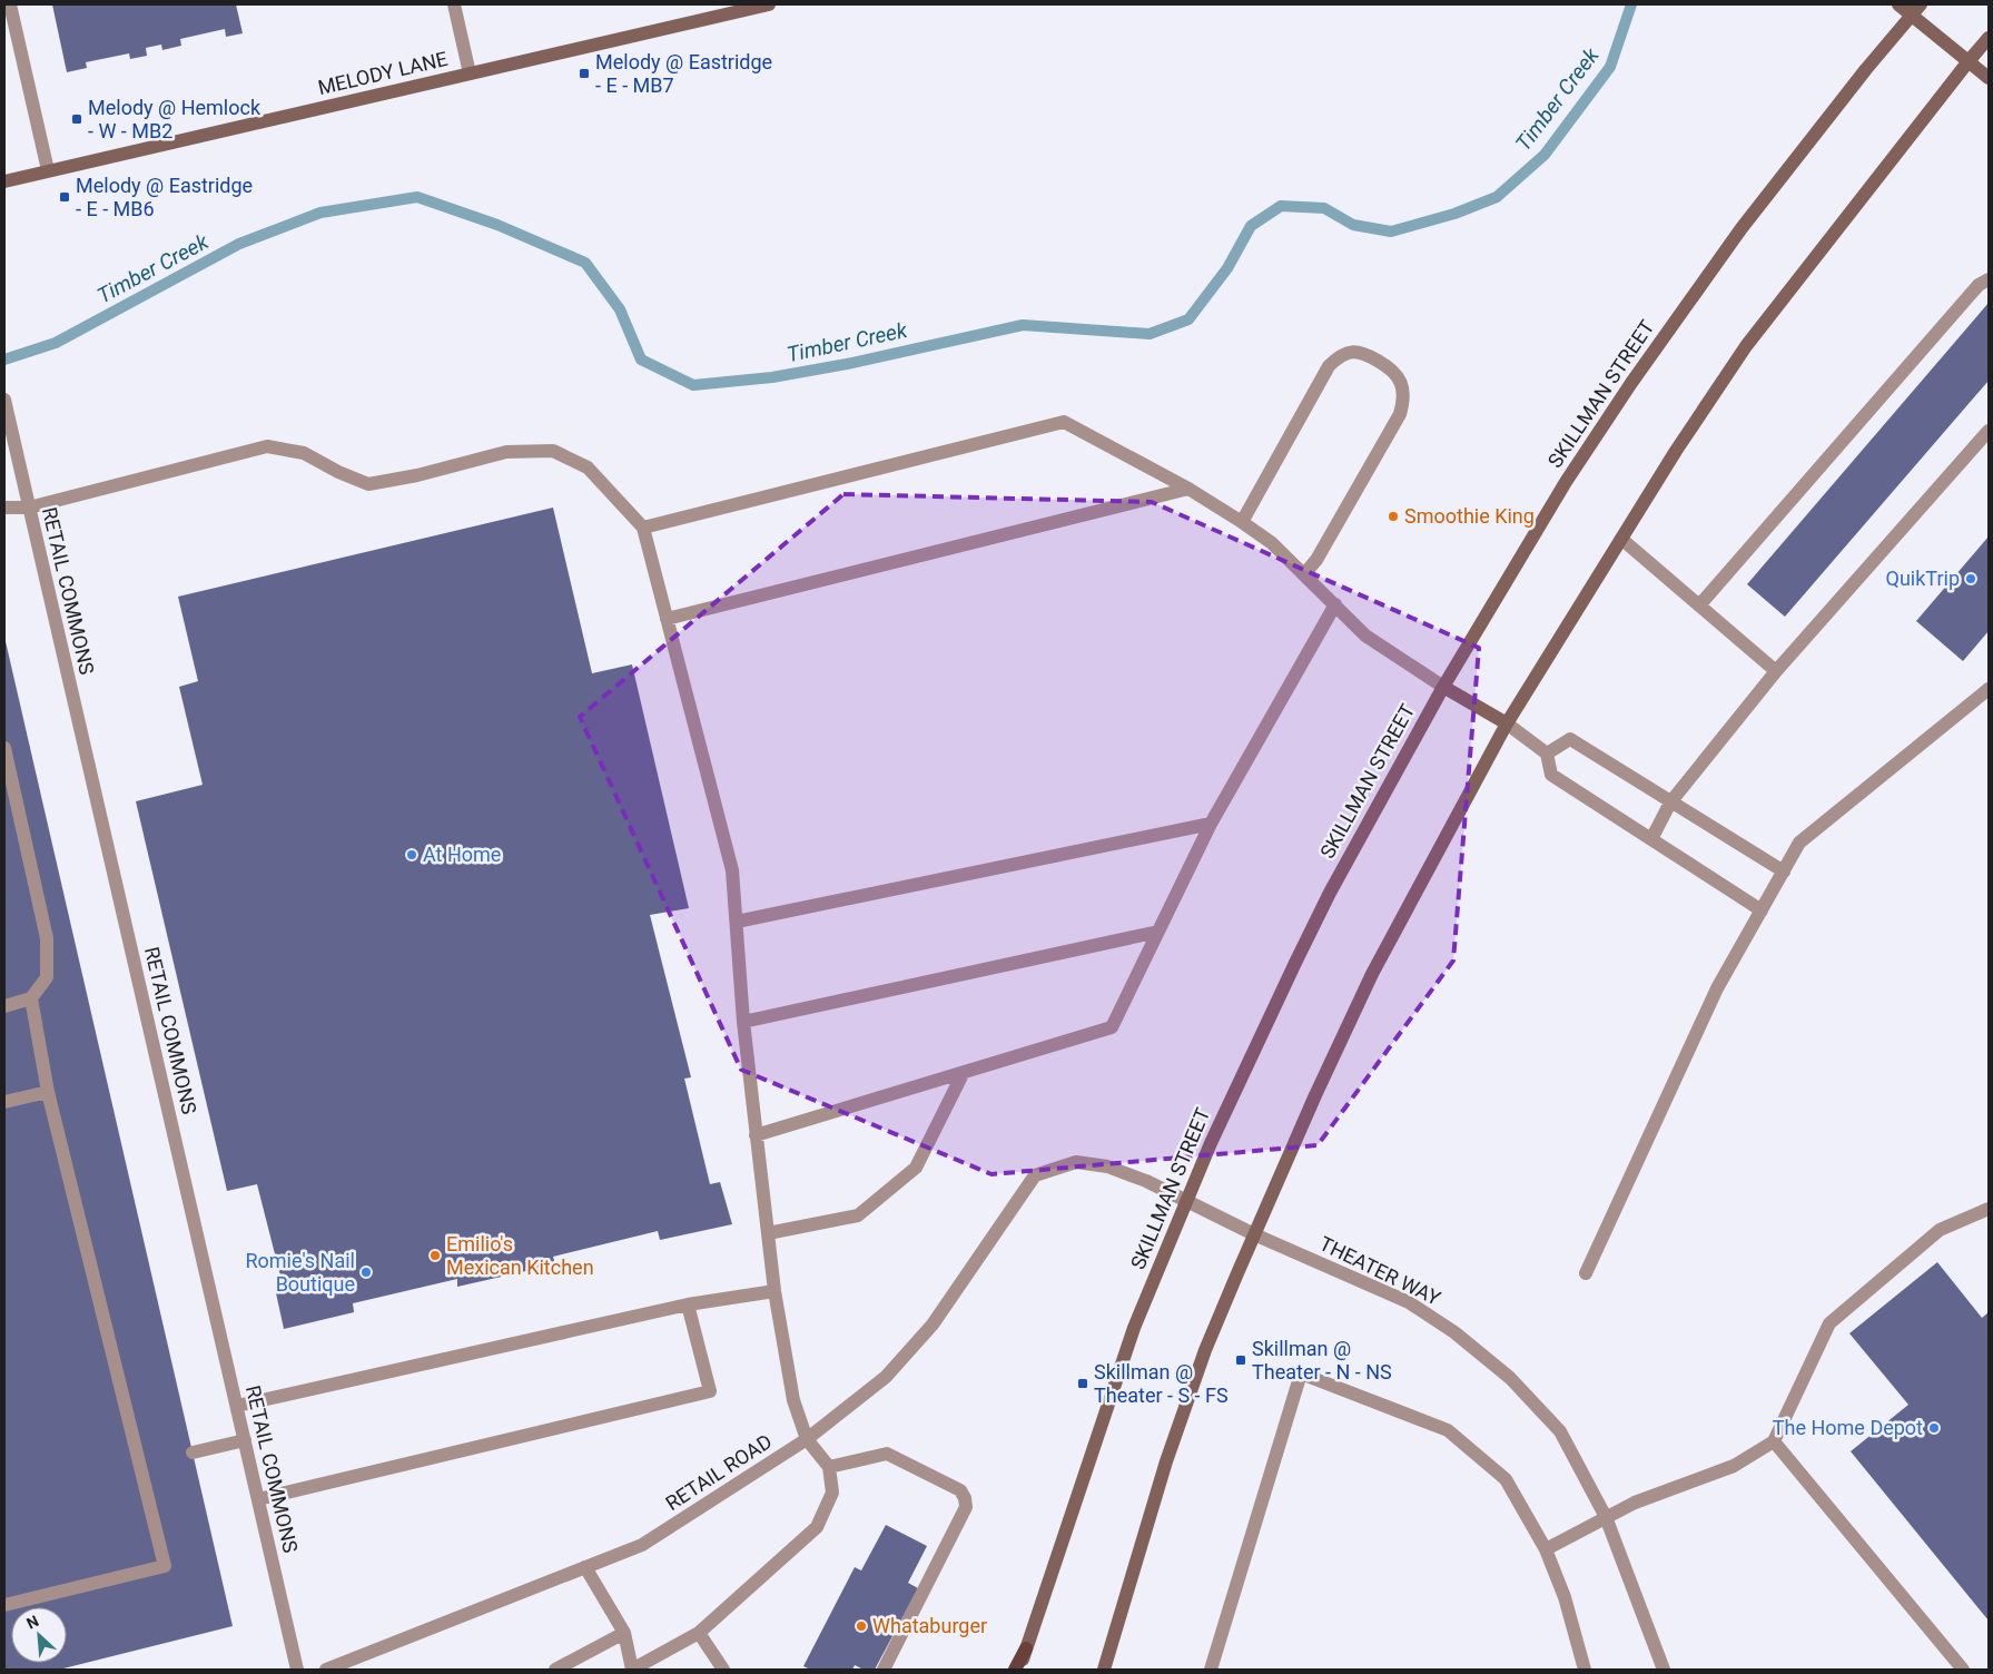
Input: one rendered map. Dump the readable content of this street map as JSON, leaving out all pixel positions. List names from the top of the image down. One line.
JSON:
{"streets":{"main road":["MELODY LANE","SKILLMAN STREET"],"street":["RETAIL COMMONS","THEATER WAY","RETAIL ROAD"]},"crossings":[["SKILLMAN STREET","THEATER WAY"],["THEATER WAY","RETAIL ROAD"]],"water":["Timber Creek"],"places":{"transit":["Melody @ Eastridge - E - MB7","Melody @ Hemlock - W - MB2","Melody @ Eastridge - E - MB6","Skillman @ Theater - N - NS","Skillman @ Theater - S - FS"],"other":["Smoothie King","QuikTrip","At Home","Emilio's Mexican Kitchen","Romie's Nail Boutique","The Home Depot","Whataburger"]},"north":"top left"}
